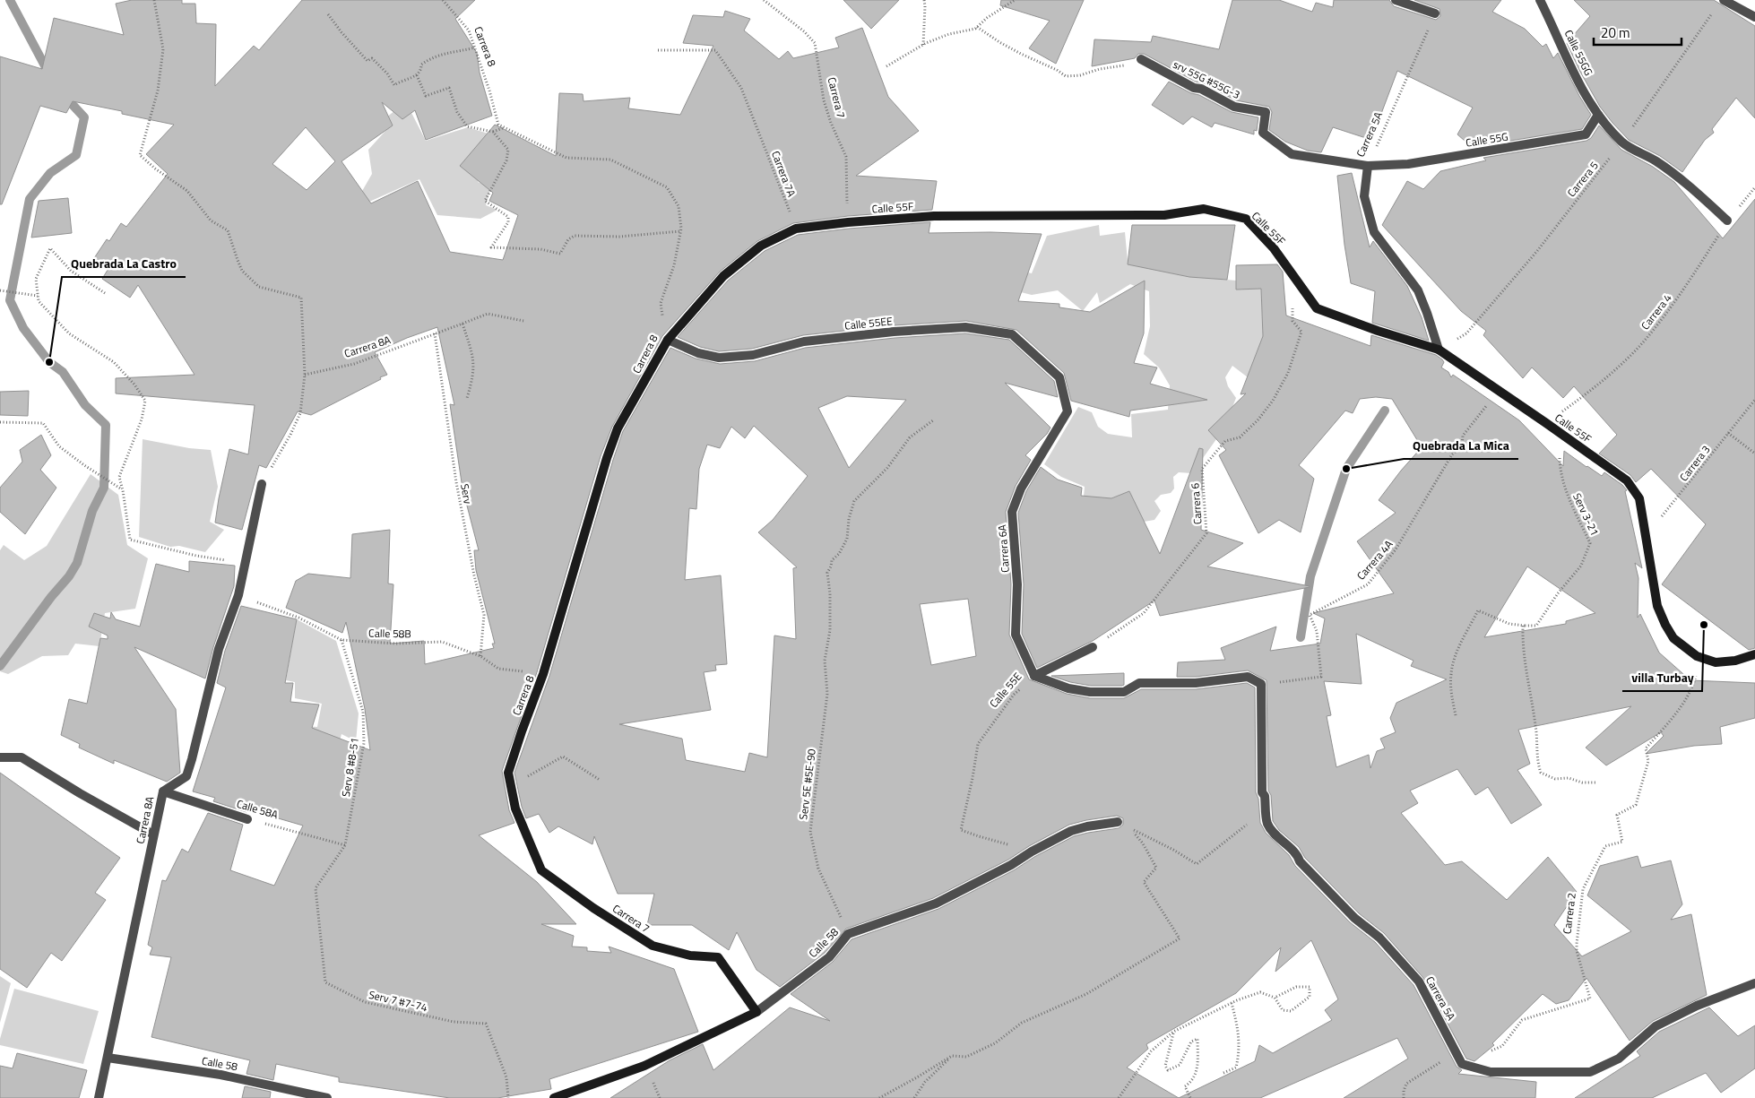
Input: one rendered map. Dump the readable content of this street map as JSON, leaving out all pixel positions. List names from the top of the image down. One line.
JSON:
{"streets":{"street":["Carrera 8","Calle 55GG","srv 55G #55G-3","Carrera 7","Carrera 5A","Calle 55G","Calle 55F","Calle 55EE","Carrera 8A","Carrera 6A","Calle 55E","Calle 58A","Calle 58"],"path":["Carrera 7A","Carrera 5","Carrera 4","Carrera 3","Serv","Carrera 6","Serv 3-21","Carrera 4A","Calle 58B","Serv 8 #8-51","Serv 5E #5E-90","Carrera 2","Serv 7 #7-74"]},"crossings":[["Carrera 8","Carrera 7"],["Carrera 8","Calle 55F"],["Carrera 8","Calle 55EE"],["Carrera 8","Calle 58B"],["Calle 55GG","Calle 55G"],["srv 55G #55G-3","Carrera 5A"],["srv 55G #55G-3","Calle 55G"],["Carrera 7","Calle 55F"],["Carrera 7","Calle 58"],["Carrera 5A","Calle 55G"],["Carrera 5A","Carrera 5"],["Carrera 5A","Calle 55F"],["Carrera 5A","Carrera 2"],["Carrera 7A","Calle 55F"],["Carrera 5","Calle 55F"],["Calle 55F","Carrera 4"],["Calle 55F","Calle 55EE"],["Calle 55F","Carrera 3"],["Calle 55F","Carrera 6"],["Calle 55F","Carrera 4A"],["Calle 55F","Carrera 2"],["Calle 55EE","Carrera 6A"],["Carrera 8A","Serv"],["Carrera 8A","Calle 58B"],["Carrera 8A","Calle 58A"],["Carrera 8A","Calle 58"],["Serv","Calle 58B"],["Carrera 6A","Calle 55E"],["Carrera 4A","Calle 55E"],["Calle 58B","Serv 8 #8-51"],["Calle 55E","Calle 58"],["Serv 8 #8-51","Calle 58A"],["Serv 8 #8-51","Serv 7 #7-74"],["Serv 5E #5E-90","Calle 58"],["Calle 58A","Serv 7 #7-74"]],"places":["Quebrada La Castro","Quebrada La Mica","villa Turbay"],"scale_bar":"20 m"}
